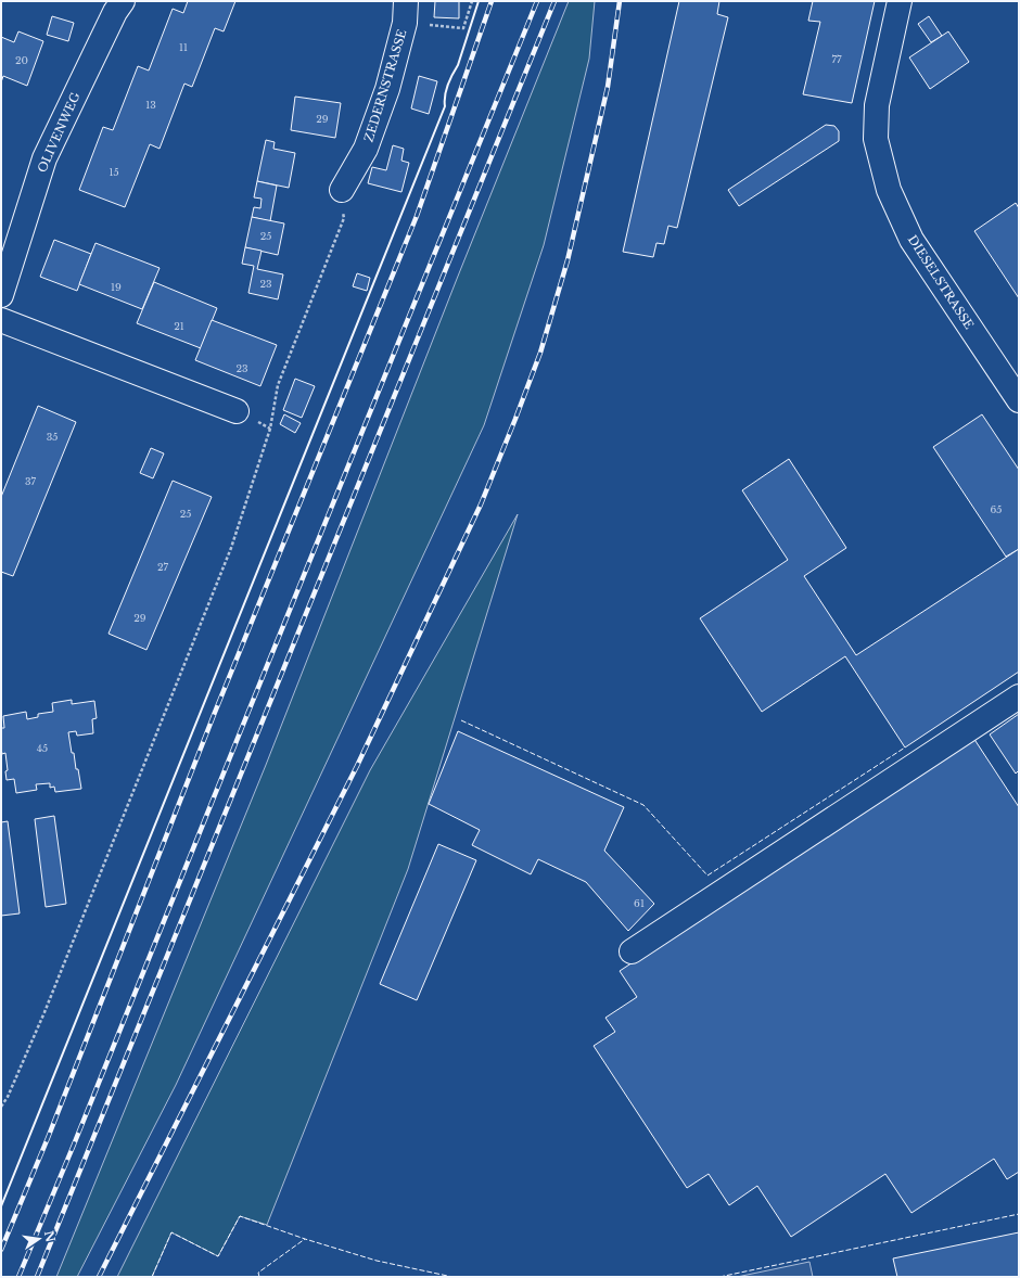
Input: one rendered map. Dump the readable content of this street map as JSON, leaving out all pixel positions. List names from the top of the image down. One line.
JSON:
{"streets":{"street":["ZEDERNSTRASSE","OLIVENWEG","DIESELSTRASSE"]},"house_numbers":["11","77","20","13","29","15","25","23","19","21","23","35","37","65","25","27","29","45","61"],"north":"right"}
